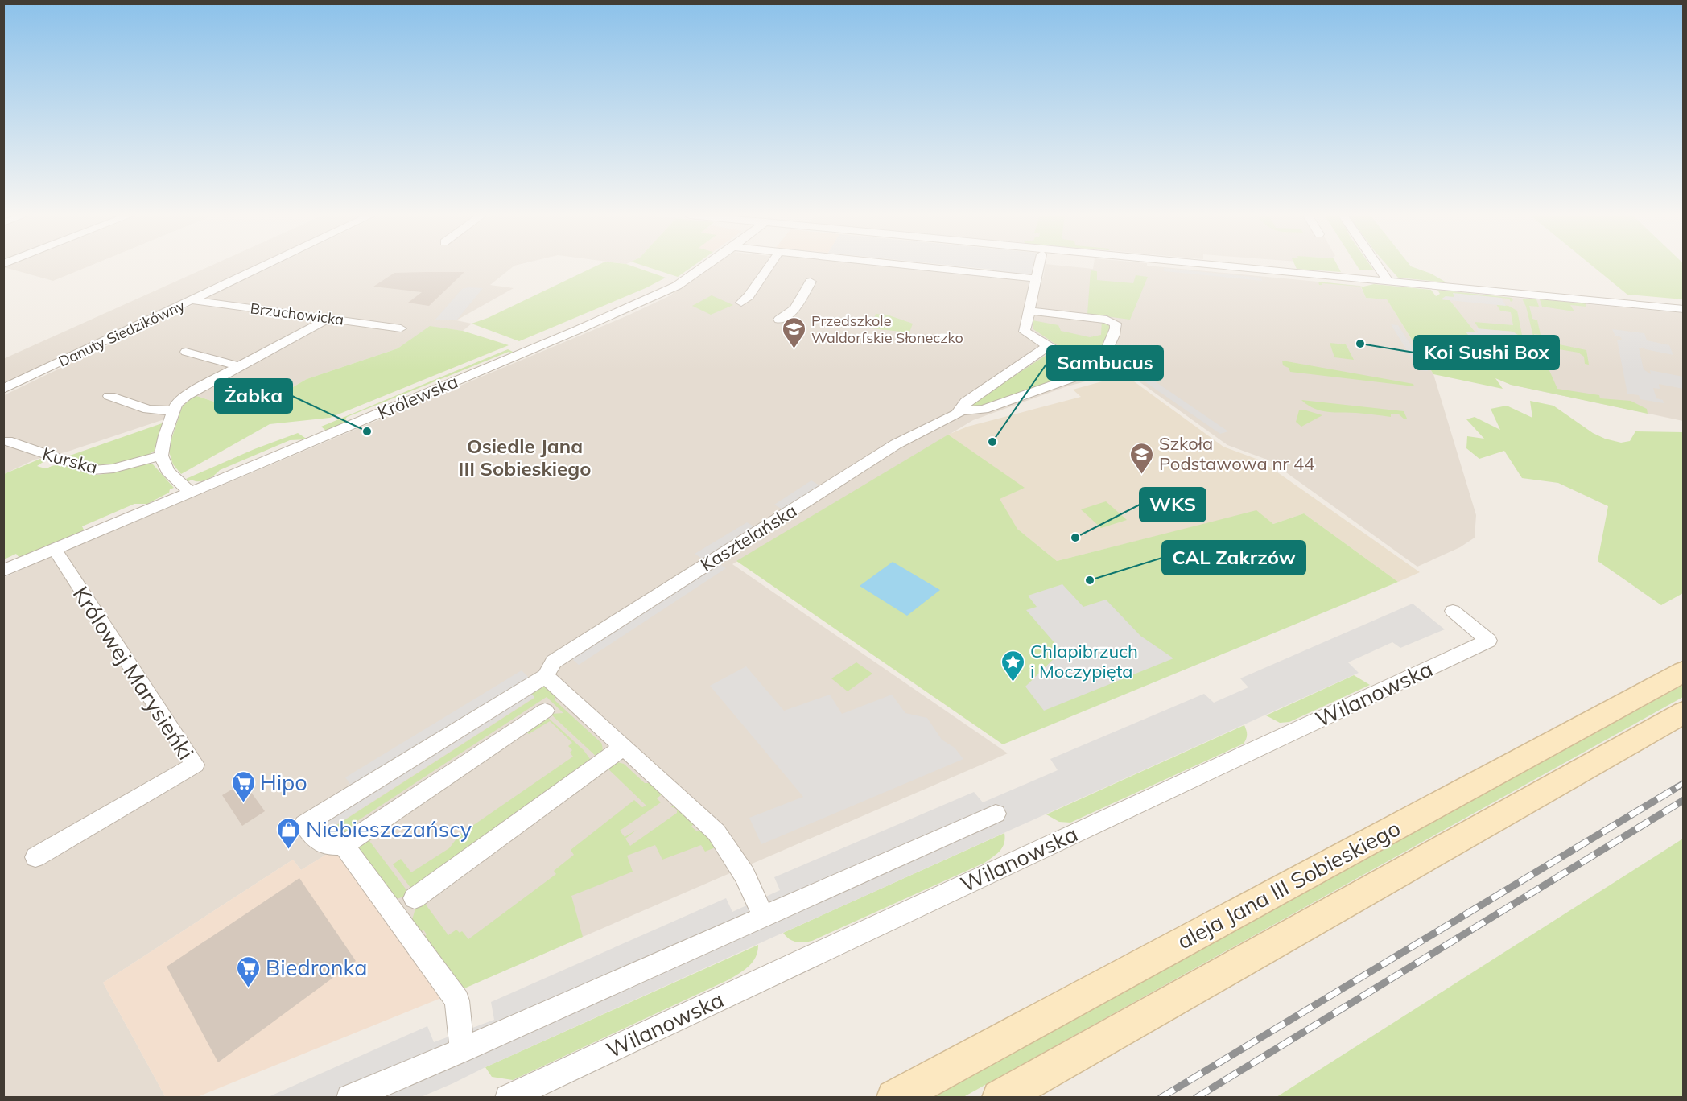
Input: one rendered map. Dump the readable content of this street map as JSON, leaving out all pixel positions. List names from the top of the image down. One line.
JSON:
{"streets":{"main road":["aleja Jana III Sobieskiego"],"street":["Brzuchowicka","Danuty Siedzikówny","Królewska","Kurska","Kasztelańska","Królowej Marysieńki","Wilanowska"]},"crossings":[["Brzuchowicka","Danuty Siedzikówny"],["Królewska","Królowej Marysieńki"]],"districts":["Osiedle Jana III Sobieskiego"],"places":{"other":["Koi Sushi Box","Żabka","Sambucus","WKS","CAL Zakrzów"],"school or university":["Przedszkole Waldorfskie Słoneczko","Szkoła Podstawowa nr 44"],"place":["Chlapibrzuch i Moczypięta"],"supermarket":["Hipo","Biedronka"],"shop":["Niebieszczańscy"]}}
